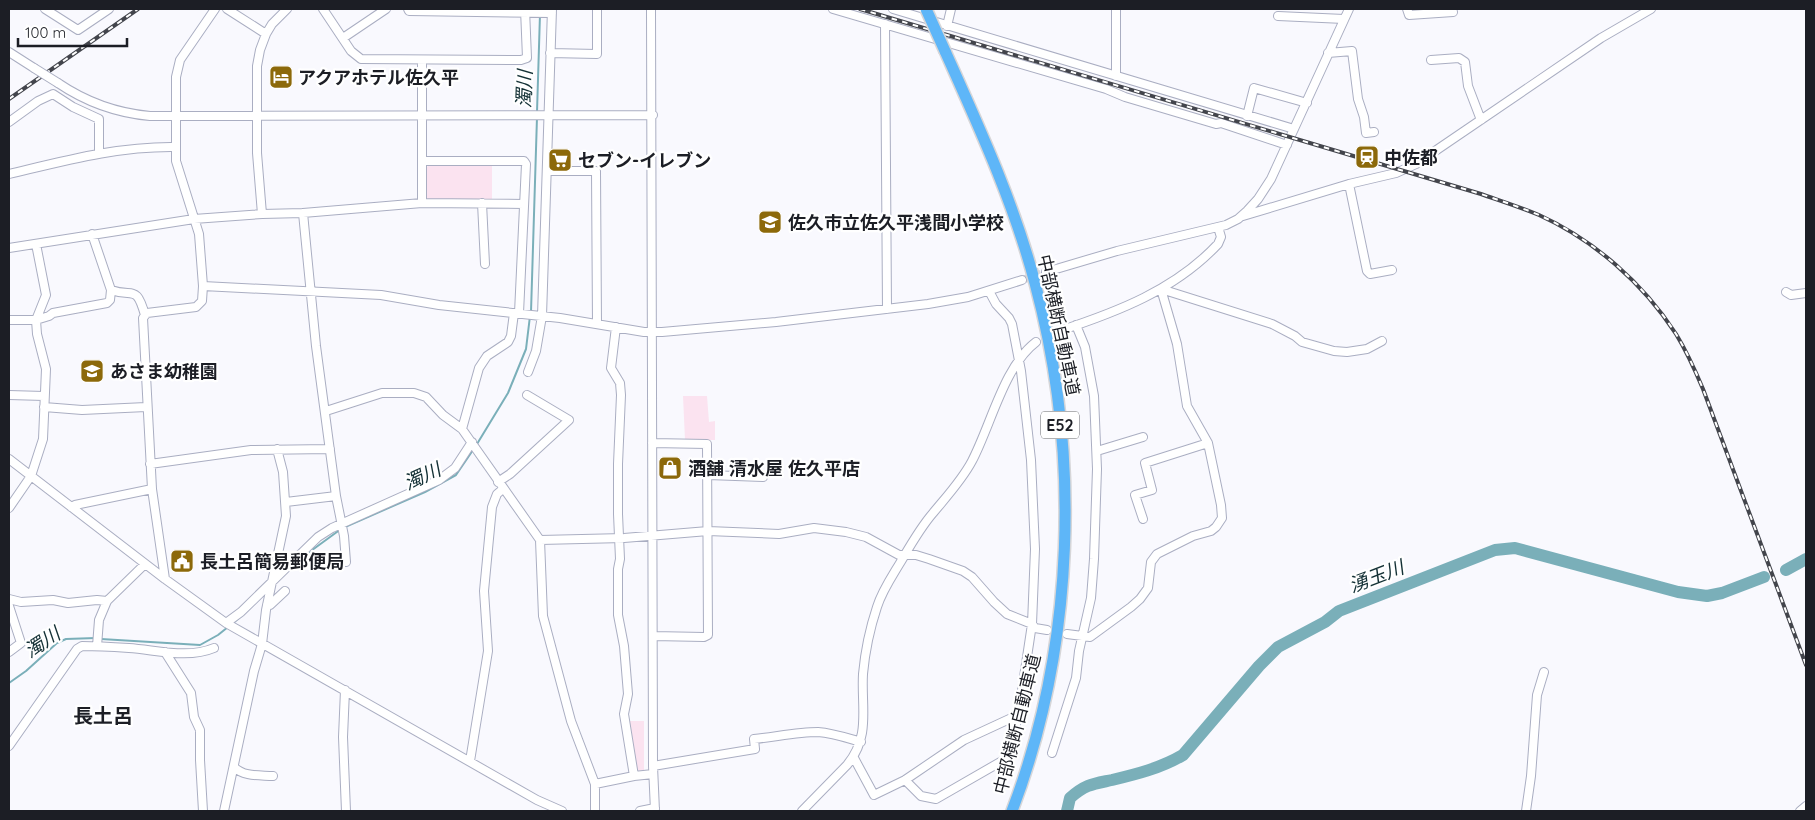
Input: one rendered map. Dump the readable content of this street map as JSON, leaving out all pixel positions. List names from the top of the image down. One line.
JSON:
{"streets":{"highway":["中部横断自動車道","E52"]},"districts":["長土呂"],"water":["濁川","湧玉川"],"places":{"hotel":["アクアホテル佐久平"],"station":["中佐都"],"supermarket":["セブン-イレブン"],"school or university":["佐久市立佐久平浅間小学校","あさま幼稚園"],"shop":["酒舗 清水屋 佐久平店"],"public building":["長土呂簡易郵便局"]},"scale_bar":"100 m"}
